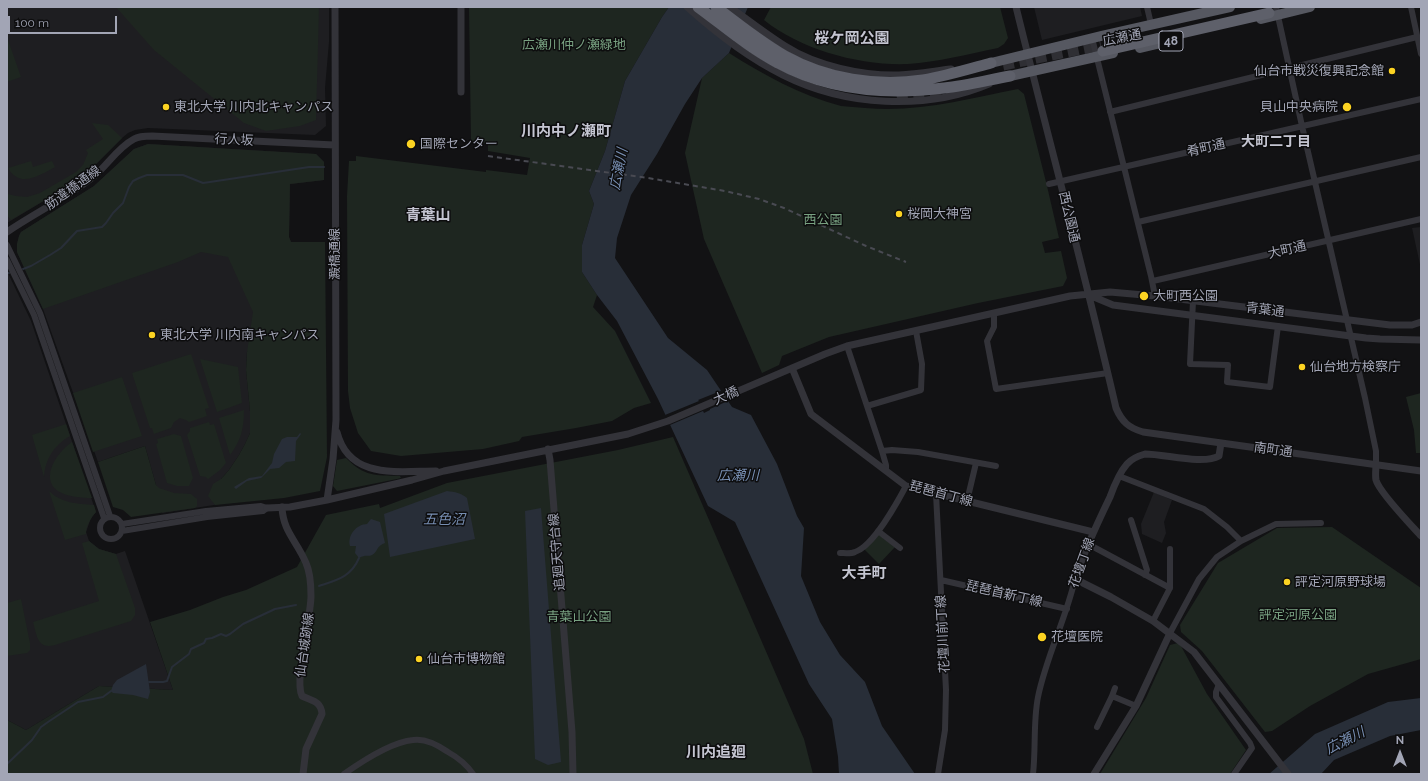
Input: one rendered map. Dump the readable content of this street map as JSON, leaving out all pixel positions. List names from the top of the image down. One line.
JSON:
{"streets":{"highway":["広瀬通","48"],"street":["行人坂","肴町通","筋違橋通線","西公園通","大町通","澱橋通線","青葉通","大橋","南町通","琵琶首丁線","追廻天守台線","花壇丁線","琵琶首新丁線","花壇川前丁線","仙台城跡線"]},"crossings":[["広瀬通","48"],["広瀬通","西公園通"],["48","西公園通"],["行人坂","筋違橋通線"],["行人坂","澱橋通線"],["肴町通","西公園通"],["西公園通","青葉通"],["西公園通","南町通"],["青葉通","大橋"],["大橋","琵琶首丁線"],["大橋","追廻天守台線"],["南町通","花壇丁線"],["琵琶首丁線","花壇丁線"],["琵琶首丁線","花壇川前丁線"],["花壇丁線","琵琶首新丁線"],["琵琶首新丁線","花壇川前丁線"]],"districts":["桜ケ岡公園","川内中ノ瀬町","大町二丁目","青葉山","大手町","川内追廻"],"water":["広瀬川","五色沼"],"parks":["広瀬川仲ノ瀬緑地","西公園","評定河原公園","青葉山公園"],"places":["仙台市戦災復興記念館","東北大学 川内北キャンパス","貝山中央病院","国際センター","桜岡大神宮","大町西公園","東北大学 川内南キャンパス","仙台地方検察庁","評定河原野球場","花壇医院","仙台市博物館"],"scale_bar":"100 m","north":"top"}
